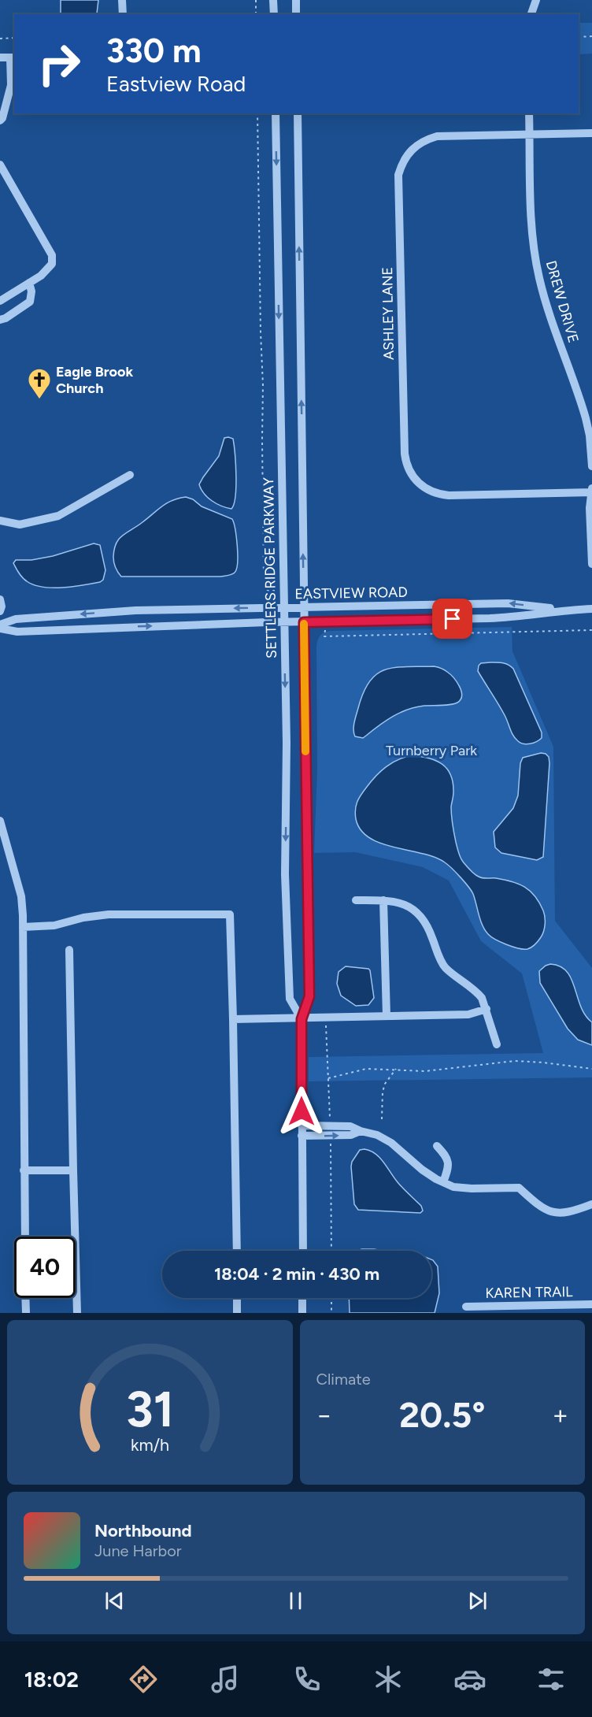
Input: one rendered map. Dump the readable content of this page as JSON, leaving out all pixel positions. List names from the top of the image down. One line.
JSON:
{"streets":{"street":["DREW DRIVE","ASHLEY LANE","SETTLERS RIDGE PARKWAY","EASTVIEW ROAD","KAREN TRAIL"]},"crossings":[["DREW DRIVE","ASHLEY LANE"],["SETTLERS RIDGE PARKWAY","EASTVIEW ROAD"]],"parks":["Turnberry Park"],"places":{"church":["Eagle Brook Church"]},"page":{"turn":["330 m","Eastview Road"],"limit":"40","trip":"18:04 · 2 min · 430 m","tile":"Climate","heat":["−","20.5°","+"],"song":["Northbound","June Harbor"],"tabs":"18:02","gauge":["31","km/h"]}}
